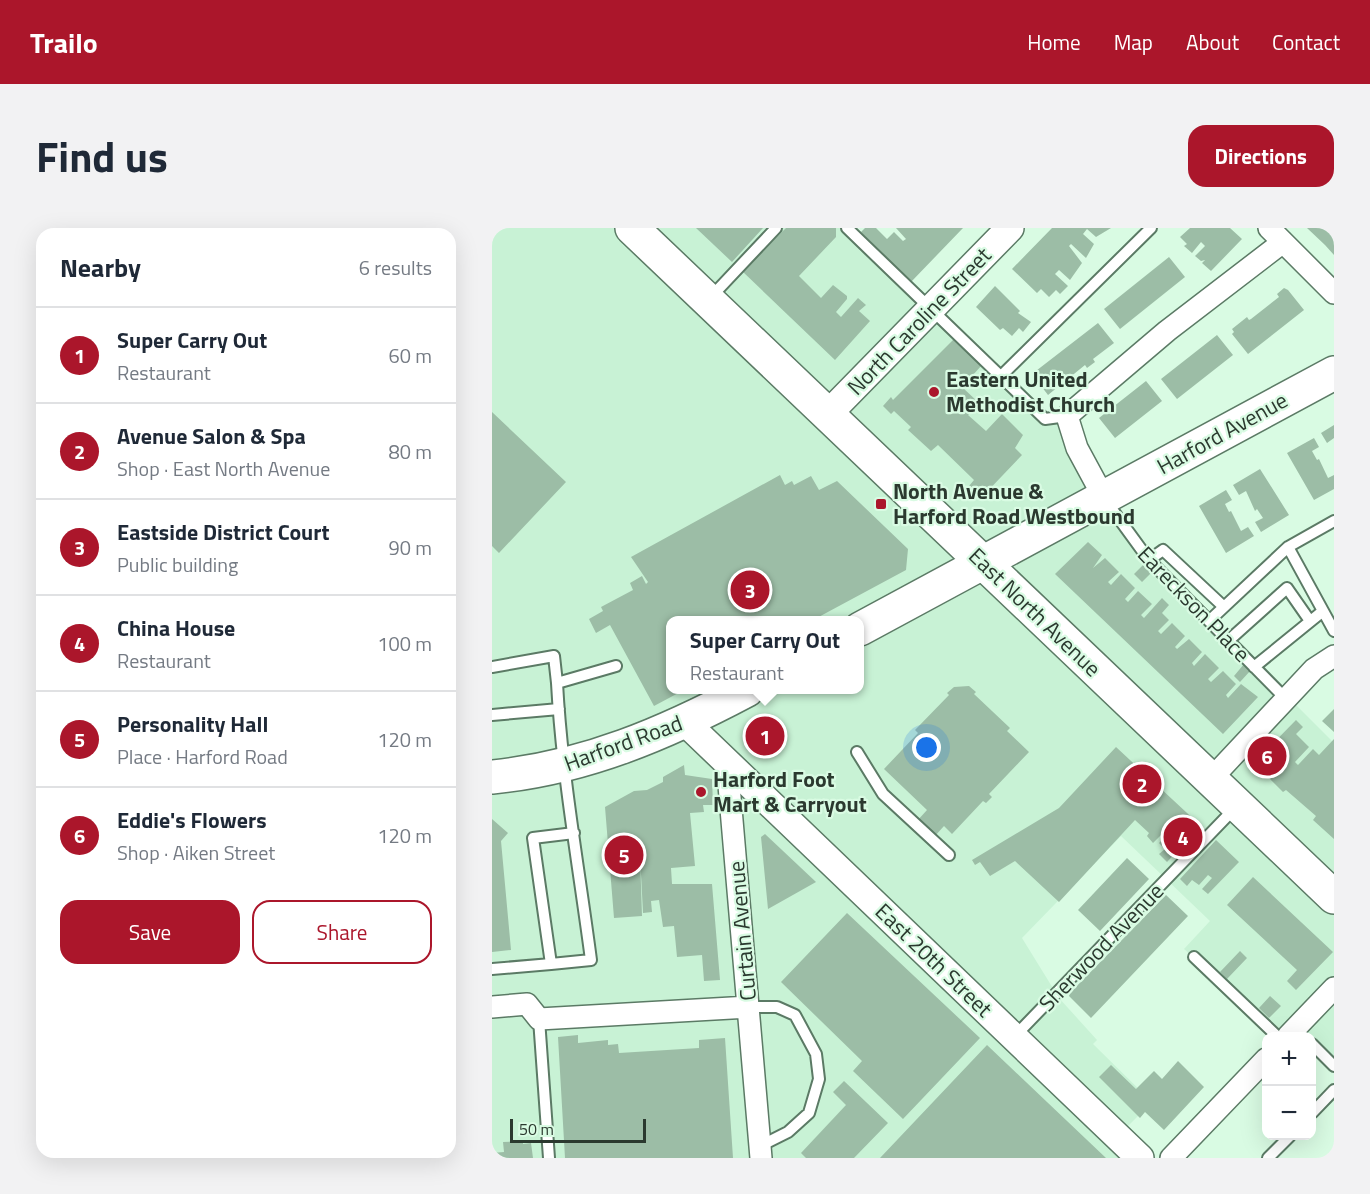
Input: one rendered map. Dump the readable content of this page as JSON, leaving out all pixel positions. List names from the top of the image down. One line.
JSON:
{"streets":{"main road":["Harford Avenue","East North Avenue","Harford Road"],"street":["North Caroline Street","Eareckson Place","Curtain Avenue","East 20th Street"],"lane":["Sherwood Avenue"]},"crossings":[["North Caroline Street","East North Avenue"],["Harford Avenue","Eareckson Place"],["Harford Avenue","East North Avenue"],["East North Avenue","Sherwood Avenue"],["Curtain Avenue","East 20th Street"],["Sherwood Avenue","East 20th Street"]],"places":{"other":["Eastern United Methodist Church","Harford Foot Mart & Carryout"],"transit":["North Avenue & Harford Road Westbound"]},"scale_bar":"50 m","page":{"header":"Trailo","nav":["Home","Map","About","Contact"],"title":"Find us","buttons":["Directions",["Save","Share"]],"heading":["Nearby","6 results"],"list":[{"mark":"1","name":"Super Carry Out","note":"Restaurant","value":"60 m"},{"mark":"2","name":"Avenue Salon & Spa","note":"Shop · East North Avenue","value":"80 m"},{"mark":"3","name":"Eastside District Court","note":"Public building","value":"90 m"},{"mark":"4","name":"China House","note":"Restaurant","value":"100 m"},{"mark":"5","name":"Personality Hall","note":"Place · Harford Road","value":"120 m"},{"mark":"6","name":"Eddie's Flowers","note":"Shop · Aiken Street","value":"120 m"}],"pins":["3","1","6","2","4","5"],"popup":["Super Carry Out","Restaurant"],"map_buttons":["+","−"],"scale":"50 m"}}
